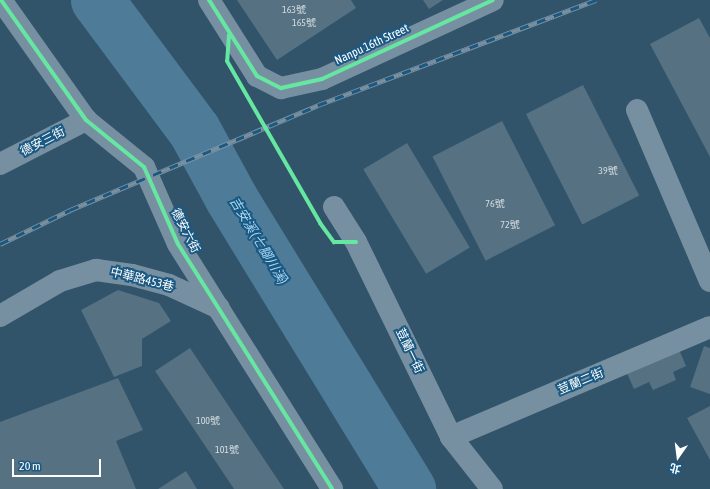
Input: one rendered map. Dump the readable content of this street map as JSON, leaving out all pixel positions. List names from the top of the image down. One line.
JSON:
{"streets":{"street":["Nanpu 16th Street","德安三街","德安六街","中華路453巷","荳蘭一街","荳蘭二街"]},"crossings":[["德安三街","德安六街"],["德安六街","中華路453巷"],["荳蘭一街","荳蘭二街"]],"water":["吉安溪 (七腳川溪)"],"house_numbers":["163號","165號","39號","76號","72號","100號","101號"],"scale_bar":"20 m","north":"bottom"}
